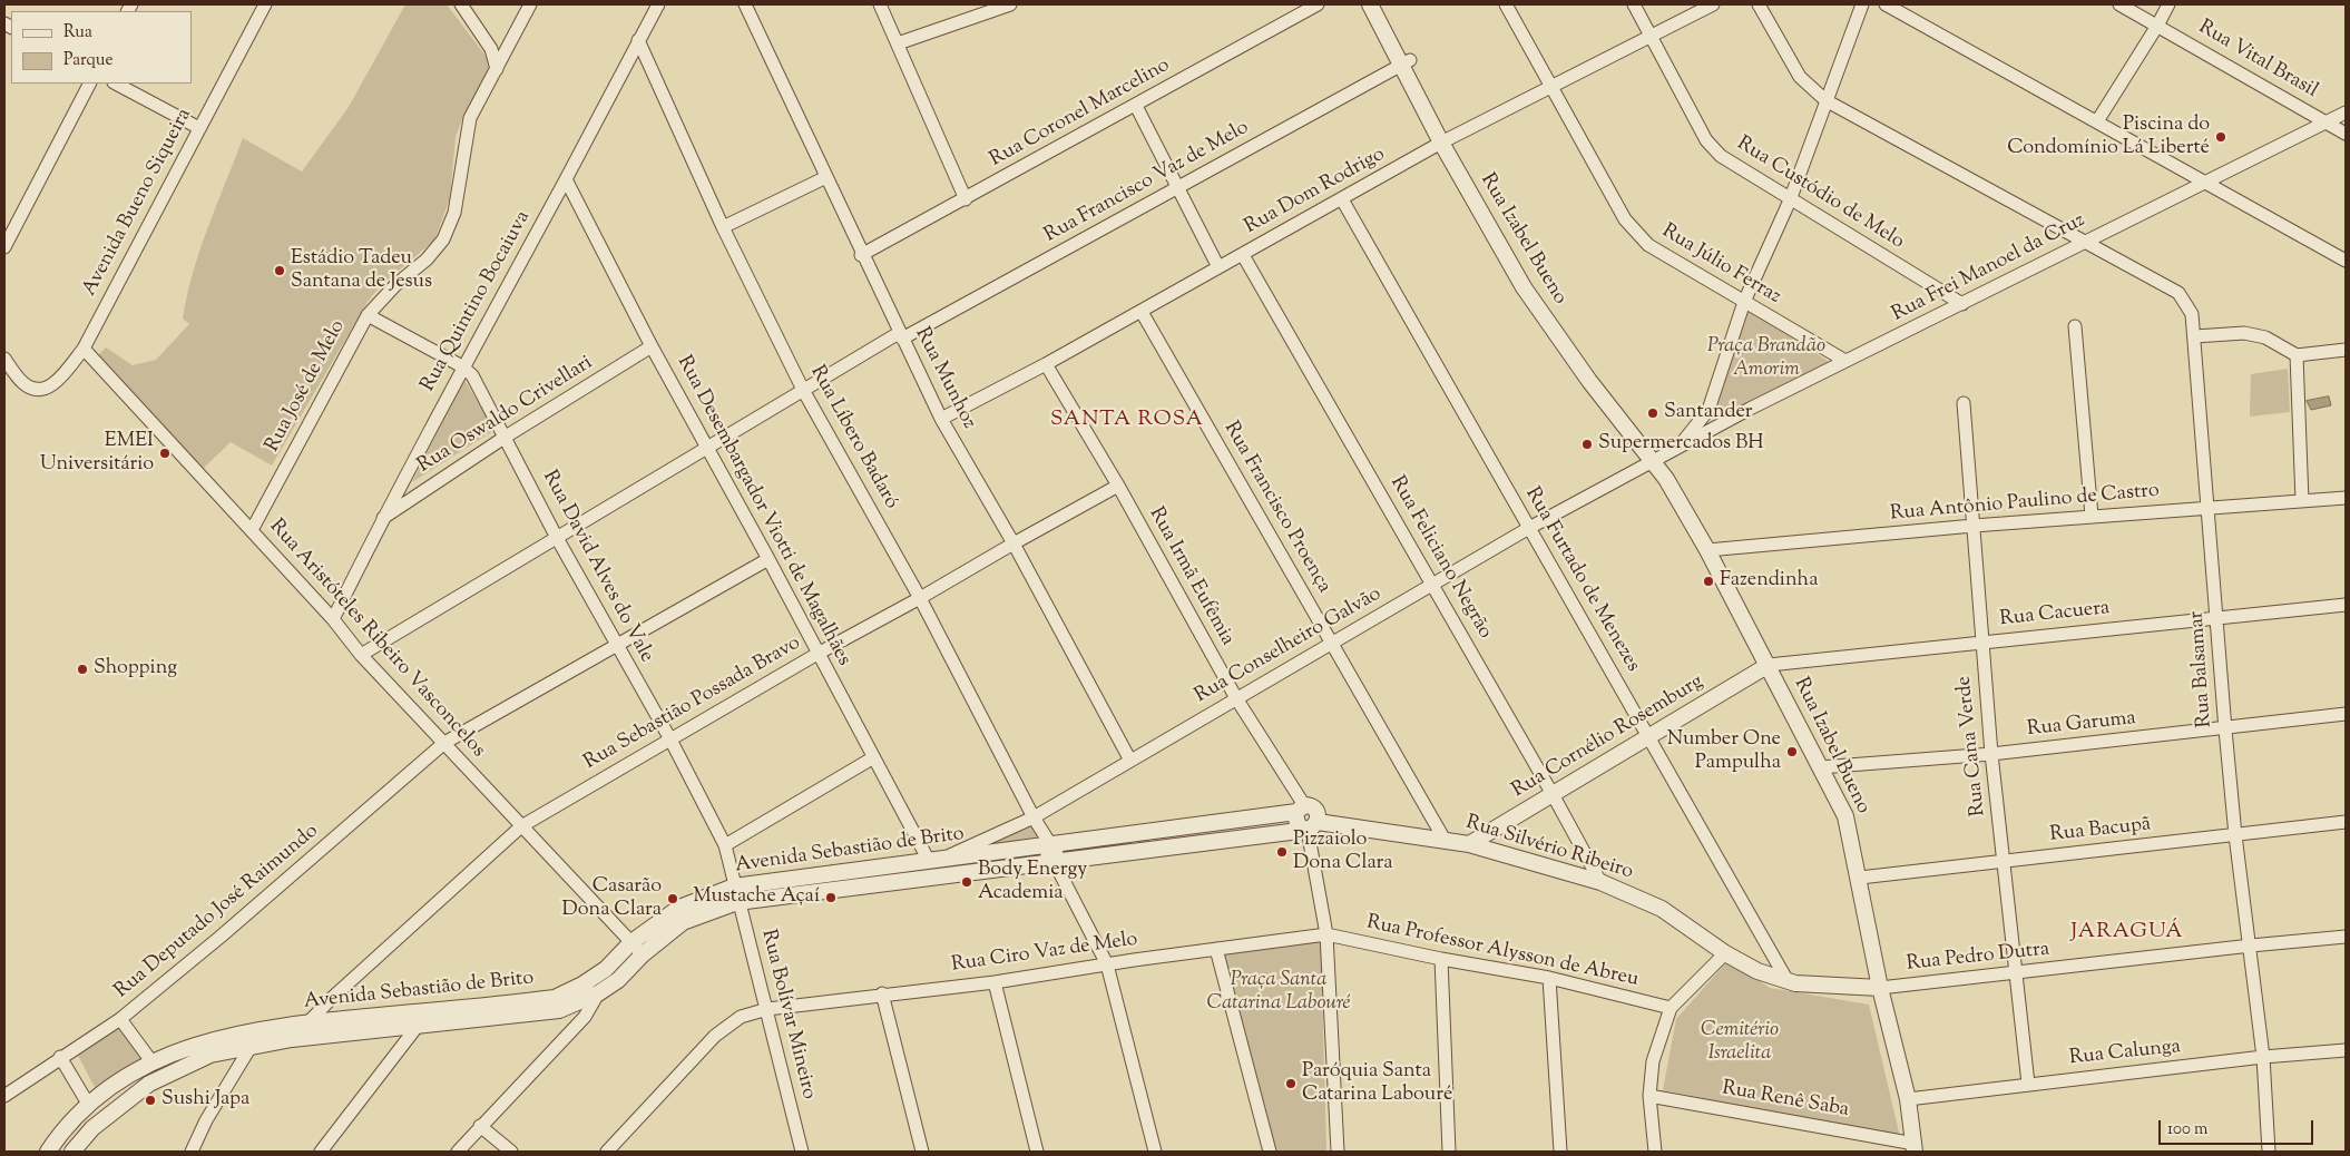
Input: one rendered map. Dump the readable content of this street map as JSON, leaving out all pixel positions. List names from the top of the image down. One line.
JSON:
{"streets":{"street":["Rua Vital Brasil","Rua Coronel Marcelino","Rua Francisco Vaz de Melo","Rua Dom Rodrigo","Rua Custódio de Melo","Avenida Bueno Siqueira","Rua Izabel Bueno","Rua Júlio Ferraz","Rua Frei Manoel da Cruz","Rua Quintino Bocaiuva","Rua Munhoz","Rua José de Melo","Rua Oswaldo Crivellari","Rua Líbero Badaró","Rua Antônio Paulino de Castro","Rua Francisco Proença","Rua Desembargador Viotti de Magalhães","Rua Feliciano Negrão","Rua David Alves do Vale","Rua Irmã Eufêmia","Rua Furtado de Menezes","Rua Cacuera","Rua Aristóteles Ribeiro Vasconcelos","Rua Conselheiro Galvão","Rua Balsamar","Rua Sebastião Possada Bravo","Rua Garuma","Rua Cornélio Rosemburg","Rua Cana Verde","Rua Bacupã","Rua Silvério Ribeiro","Avenida Sebastião de Brito","Rua Deputado José Raimundo","Rua Professor Alysson de Abreu","Rua Ciro Vaz de Melo","Rua Pedro Dutra","Rua Bolívar Mineiro","Rua Calunga","Rua Renê Saba"]},"crossings":[["Rua Vital Brasil","Rua Frei Manoel da Cruz"],["Rua Coronel Marcelino","Rua Munhoz"],["Rua Francisco Vaz de Melo","Rua Izabel Bueno"],["Rua Francisco Vaz de Melo","Rua Munhoz"],["Rua Francisco Vaz de Melo","Rua Líbero Badaró"],["Rua Francisco Vaz de Melo","Rua Desembargador Viotti de Magalhães"],["Rua Francisco Vaz de Melo","Rua David Alves do Vale"],["Rua Francisco Vaz de Melo","Rua Aristóteles Ribeiro Vasconcelos"],["Rua Dom Rodrigo","Rua Custódio de Melo"],["Rua Dom Rodrigo","Rua Izabel Bueno"],["Rua Dom Rodrigo","Rua Júlio Ferraz"],["Rua Dom Rodrigo","Rua Munhoz"],["Rua Dom Rodrigo","Rua Francisco Proença"],["Rua Dom Rodrigo","Rua Feliciano Negrão"],["Rua Dom Rodrigo","Rua Irmã Eufêmia"],["Rua Dom Rodrigo","Rua Furtado de Menezes"],["Rua Custódio de Melo","Rua Frei Manoel da Cruz"],["Avenida Bueno Siqueira","Rua Aristóteles Ribeiro Vasconcelos"],["Rua Izabel Bueno","Rua Frei Manoel da Cruz"],["Rua Izabel Bueno","Rua Antônio Paulino de Castro"],["Rua Izabel Bueno","Rua Cacuera"],["Rua Izabel Bueno","Rua Conselheiro Galvão"],["Rua Izabel Bueno","Rua Garuma"],["Rua Izabel Bueno","Rua Cornélio Rosemburg"],["Rua Izabel Bueno","Rua Bacupã"],["Rua Izabel Bueno","Rua Silvério Ribeiro"],["Rua Izabel Bueno","Rua Pedro Dutra"],["Rua Izabel Bueno","Rua Calunga"],["Rua Izabel Bueno","Rua Renê Saba"],["Rua Júlio Ferraz","Rua Frei Manoel da Cruz"],["Rua Frei Manoel da Cruz","Rua Conselheiro Galvão"],["Rua Frei Manoel da Cruz","Rua Balsamar"],["Rua Quintino Bocaiuva","Rua Oswaldo Crivellari"],["Rua Quintino Bocaiuva","Rua Líbero Badaró"],["Rua Quintino Bocaiuva","Rua Desembargador Viotti de Magalhães"],["Rua Quintino Bocaiuva","Rua David Alves do Vale"],["Rua Quintino Bocaiuva","Rua Aristóteles Ribeiro Vasconcelos"],["Rua Munhoz","Rua Conselheiro Galvão"],["Rua Munhoz","Rua Sebastião Possada Bravo"],["Rua José de Melo","Rua David Alves do Vale"],["Rua José de Melo","Rua Aristóteles Ribeiro Vasconcelos"],["Rua Oswaldo Crivellari","Rua Desembargador Viotti de Magalhães"],["Rua Oswaldo Crivellari","Rua David Alves do Vale"],["Rua Líbero Badaró","Rua Conselheiro Galvão"],["Rua Líbero Badaró","Rua Sebastião Possada Bravo"],["Rua Líbero Badaró","Avenida Sebastião de Brito"],["Rua Antônio Paulino de Castro","Rua Balsamar"],["Rua Antônio Paulino de Castro","Rua Cana Verde"],["Rua Francisco Proença","Rua Conselheiro Galvão"],["Rua Francisco Proença","Rua Silvério Ribeiro"],["Rua Desembargador Viotti de Magalhães","Rua Conselheiro Galvão"],["Rua Desembargador Viotti de Magalhães","Rua Sebastião Possada Bravo"],["Rua Desembargador Viotti de Magalhães","Avenida Sebastião de Brito"],["Rua Desembargador Viotti de Magalhães","Rua Deputado José Raimundo"],["Rua Feliciano Negrão","Rua Conselheiro Galvão"],["Rua Feliciano Negrão","Rua Cornélio Rosemburg"],["Rua Feliciano Negrão","Rua Silvério Ribeiro"],["Rua David Alves do Vale","Rua Sebastião Possada Bravo"],["Rua David Alves do Vale","Avenida Sebastião de Brito"],["Rua David Alves do Vale","Rua Deputado José Raimundo"],["Rua David Alves do Vale","Rua Bolívar Mineiro"],["Rua Irmã Eufêmia","Rua Conselheiro Galvão"],["Rua Irmã Eufêmia","Rua Sebastião Possada Bravo"],["Rua Irmã Eufêmia","Avenida Sebastião de Brito"],["Rua Furtado de Menezes","Rua Conselheiro Galvão"],["Rua Furtado de Menezes","Rua Cornélio Rosemburg"],["Rua Furtado de Menezes","Rua Silvério Ribeiro"],["Rua Cacuera","Rua Balsamar"],["Rua Cacuera","Rua Cornélio Rosemburg"],["Rua Cacuera","Rua Cana Verde"],["Rua Aristóteles Ribeiro Vasconcelos","Rua Sebastião Possada Bravo"],["Rua Aristóteles Ribeiro Vasconcelos","Avenida Sebastião de Brito"],["Rua Aristóteles Ribeiro Vasconcelos","Rua Deputado José Raimundo"],["Rua Conselheiro Galvão","Avenida Sebastião de Brito"],["Rua Balsamar","Rua Garuma"],["Rua Balsamar","Rua Bacupã"],["Rua Balsamar","Rua Pedro Dutra"],["Rua Balsamar","Rua Calunga"],["Rua Sebastião Possada Bravo","Avenida Sebastião de Brito"],["Rua Garuma","Rua Cana Verde"],["Rua Cornélio Rosemburg","Rua Silvério Ribeiro"],["Rua Cana Verde","Rua Bacupã"],["Rua Cana Verde","Rua Pedro Dutra"],["Rua Cana Verde","Rua Calunga"],["Rua Silvério Ribeiro","Avenida Sebastião de Brito"],["Rua Silvério Ribeiro","Rua Pedro Dutra"],["Avenida Sebastião de Brito","Rua Bolívar Mineiro"],["Rua Professor Alysson de Abreu","Rua Ciro Vaz de Melo"],["Rua Ciro Vaz de Melo","Rua Bolívar Mineiro"]],"districts":["SANTA ROSA","JARAGUÁ"],"parks":["Praça Brandão Amorim","Praça Santa Catarina Labouré","Cemitério Israelita"],"places":["Piscina do Condomínio Lá Liberté","Estádio Tadeu Santana de Jesus","Santander","Supermercados BH","EMEI Universitário","Fazendinha","Shopping","Number One Pampulha","Pizzaiolo Dona Clara","Body Energy Academia","Mustache Açaí","Casarão Dona Clara","Paróquia Santa Catarina Labouré","Sushi Japa"],"legend":["Rua","Parque"],"scale_bar":"100 m"}
